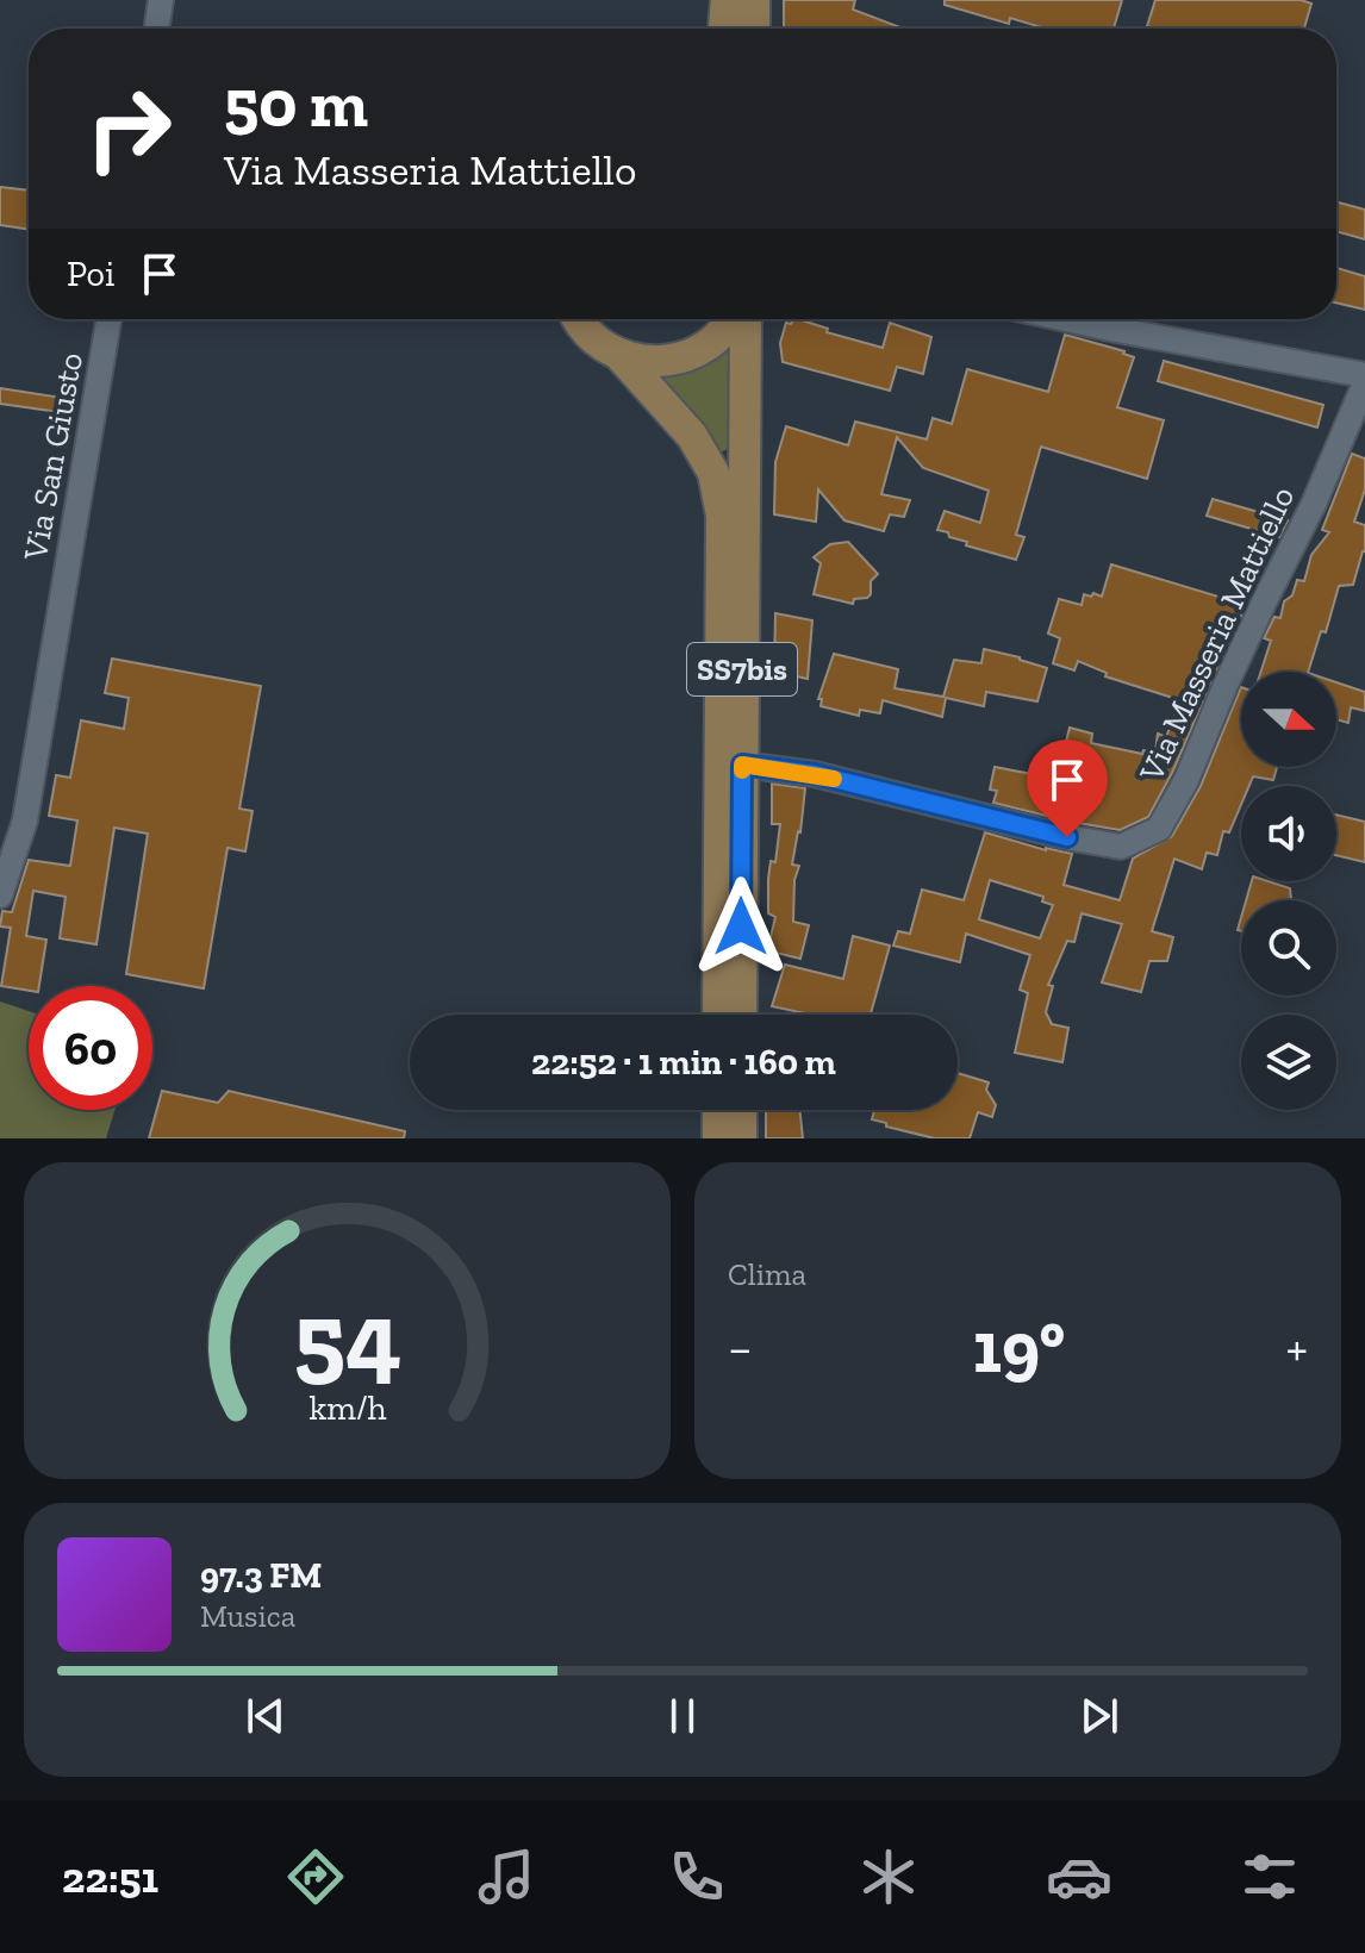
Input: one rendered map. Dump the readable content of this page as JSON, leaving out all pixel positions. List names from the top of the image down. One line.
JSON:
{"streets":{"main road":["SS7bis"],"street":["Via San Giusto","Via Masseria Mattiello"]},"crossings":[["Via Masseria Mattiello","SS7bis"]],"north":"right","page":{"turn":["50 m","Via Masseria Mattiello"],"then":"Poi","limit":"60","trip":"22:52 · 1 min · 160 m","tile":"Clima","heat":["−","19°","+"],"song":["97.3 FM","Musica"],"tabs":"22:51","gauge":["54","km/h"]}}
